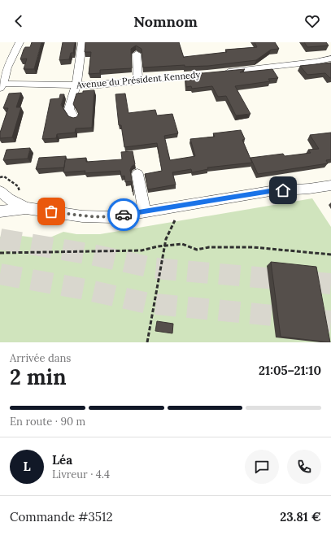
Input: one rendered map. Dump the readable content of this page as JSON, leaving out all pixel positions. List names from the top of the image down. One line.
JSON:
{"streets":{"street":["Avenue du Président Kennedy"]},"page":{"header":"Nomnom","heading":["2 min","Arrivée dans","21:05–21:10"],"panel":["Léa","Livreur · 4.4","Commande #3512","23.81 €"],"bar":"En route · 90 m","round":"L"}}
